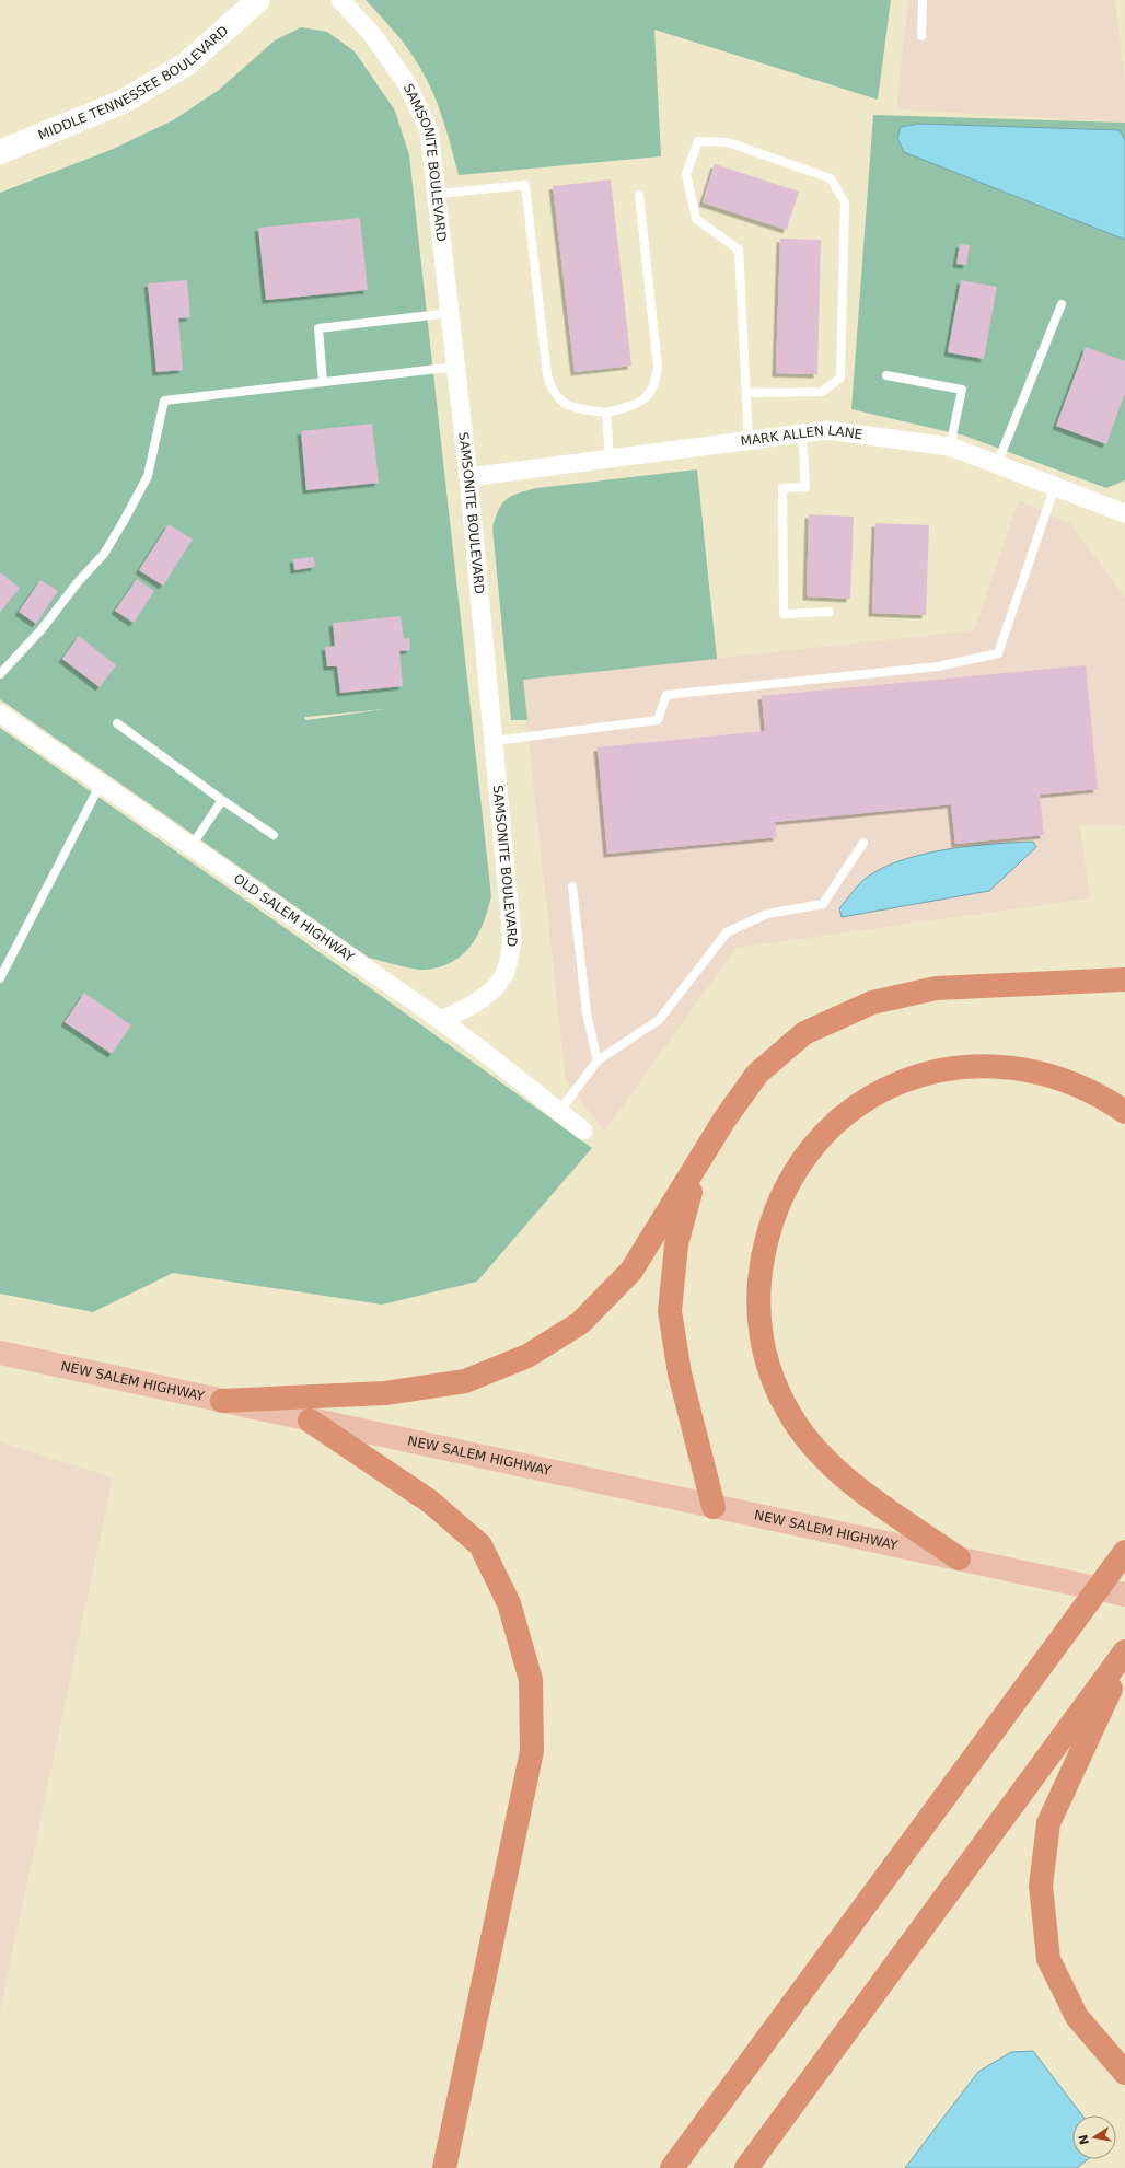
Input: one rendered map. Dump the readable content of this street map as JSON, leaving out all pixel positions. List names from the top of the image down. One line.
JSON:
{"streets":{"main road":["MIDDLE TENNESSEE BOULEVARD","NEW SALEM HIGHWAY"],"street":["SAMSONITE BOULEVARD","MARK ALLEN LANE","OLD SALEM HIGHWAY"]},"crossings":[["SAMSONITE BOULEVARD","MARK ALLEN LANE"],["SAMSONITE BOULEVARD","OLD SALEM HIGHWAY"]],"north":"left"}
